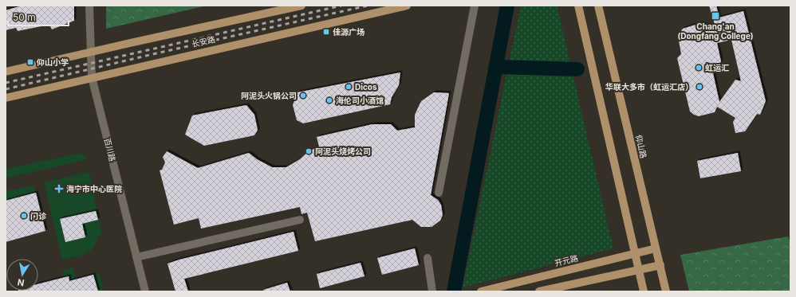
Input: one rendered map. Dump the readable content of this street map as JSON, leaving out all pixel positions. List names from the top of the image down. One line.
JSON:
{"streets":{"main road":["长安路","仰山路","开元路"],"street":["百川路"]},"crossings":[["长安路","百川路"],["仰山路","开元路"]],"places":{"transit":["Chang'an (Dongfang College)","佳源广场","仰山小学"],"other":["虹运汇","Dicos","华联大多市（虹运汇店）","阿泥头火锅公司","海伦司小酒馆","阿泥头烧烤公司","门诊"],"health":["海宁市中心医院"]},"scale_bar":"50 m","north":"bottom"}
